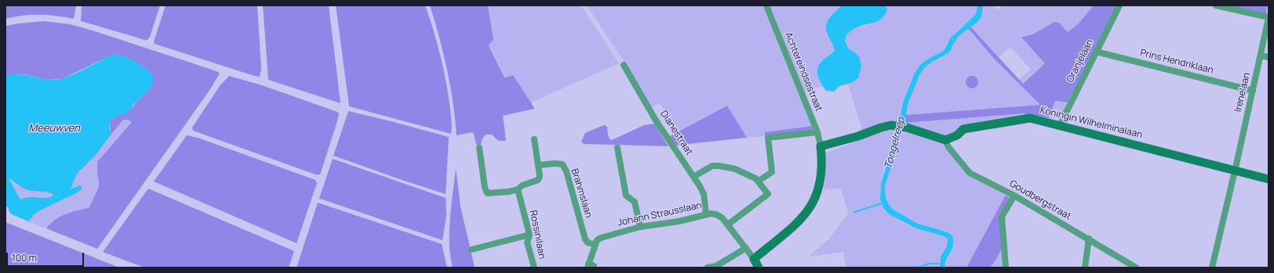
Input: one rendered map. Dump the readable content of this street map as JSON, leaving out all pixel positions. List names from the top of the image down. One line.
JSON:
{"streets":{"street":["Oranjelaan","Prins Hendriklaan","Achtereindsestraat","Irenelaan","Koningin Wilhelminalaan","Dianestraat","Brahmslaan","Goudbergstraat","Johann Strausslaan","Rossinilaan"]},"crossings":[["Oranjelaan","Prins Hendriklaan"],["Oranjelaan","Koningin Wilhelminalaan"],["Prins Hendriklaan","Irenelaan"],["Irenelaan","Koningin Wilhelminalaan"],["Koningin Wilhelminalaan","Goudbergstraat"],["Dianestraat","Johann Strausslaan"],["Brahmslaan","Johann Strausslaan"]],"water":["Meeuwven","Tongelreep"],"scale_bar":"100 m"}
